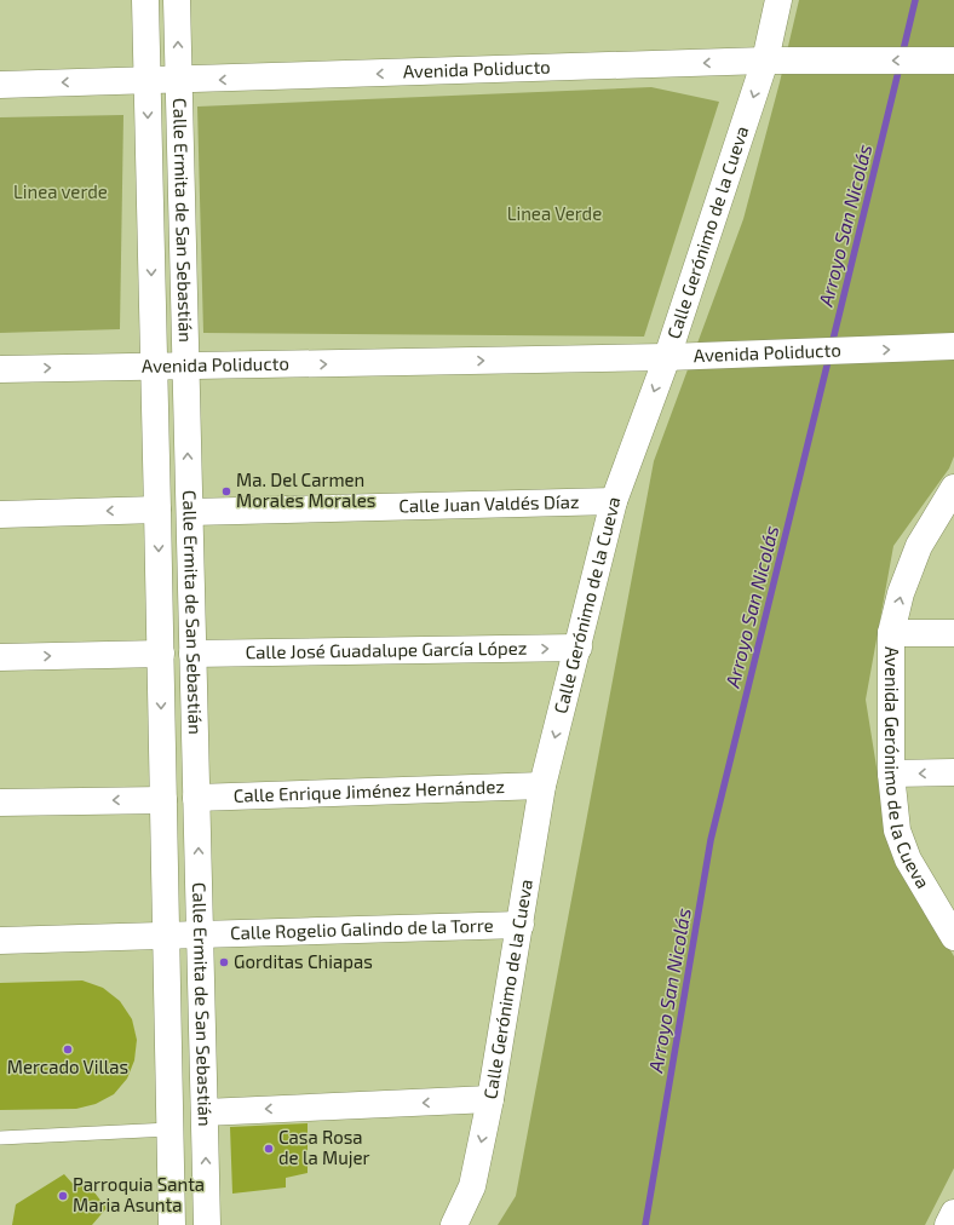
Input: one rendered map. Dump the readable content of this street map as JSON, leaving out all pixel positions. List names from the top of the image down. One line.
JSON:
{"streets":{"street":["Avenida Poliducto","Calle Ermita de San Sebastián","Calle Gerónimo de la Cueva","Calle Juan Valdés Díaz","Calle José Guadalupe García López","Avenida Gerónimo de la Cueva","Calle Enrique Jiménez Hernández","Calle Rogelio Galindo de la Torre"]},"crossings":[["Avenida Poliducto","Calle Ermita de San Sebastián"],["Avenida Poliducto","Calle Gerónimo de la Cueva"],["Calle Ermita de San Sebastián","Calle Juan Valdés Díaz"],["Calle Ermita de San Sebastián","Calle José Guadalupe García López"],["Calle Ermita de San Sebastián","Calle Enrique Jiménez Hernández"],["Calle Ermita de San Sebastián","Calle Rogelio Galindo de la Torre"],["Calle Gerónimo de la Cueva","Calle Juan Valdés Díaz"],["Calle Gerónimo de la Cueva","Calle José Guadalupe García López"],["Calle Gerónimo de la Cueva","Calle Enrique Jiménez Hernández"],["Calle Gerónimo de la Cueva","Calle Rogelio Galindo de la Torre"]],"one_way":["Calle Gerónimo de la Cueva","Calle José Guadalupe García López"],"water":["Arroyo San Nicolás"],"parks":["Linea verde","Linea Verde"],"places":["Ma. Del Carmen Morales Morales","Gorditas Chiapas","Mercado Villas","Casa Rosa de la Mujer","Parroquia Santa Maria Asunta"]}
